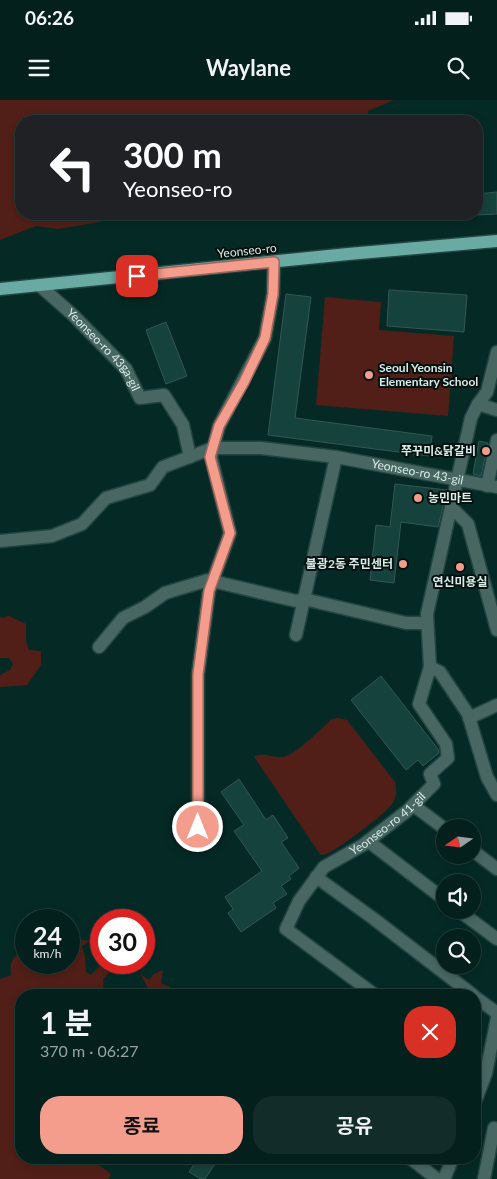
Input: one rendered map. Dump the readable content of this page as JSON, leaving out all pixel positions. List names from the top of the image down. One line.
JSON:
{"streets":{"main road":["Yeonseo-ro"],"street":["Yeonseo-ro 43ga-gil","Yeonseo-ro 43-gil","Yeonseo-ro 41-gil"]},"crossings":[["Yeonseo-ro","Yeonseo-ro 43ga-gil"],["Yeonseo-ro 43-gil","Yeonseo-ro 41-gil"]],"places":["Seoul Yeonsin Elementary School","쭈꾸미&닭갈비","농민마트","불광2동 주민센터","연신미용실"],"north":"left","page":{"status":"06:26","header":"Waylane","turn":["300 m","Yeonseo-ro"],"speed":"24 km/h","limit":"30","heading":["1 분","370 m · 06:27"],"buttons":["종료","공유"]}}
